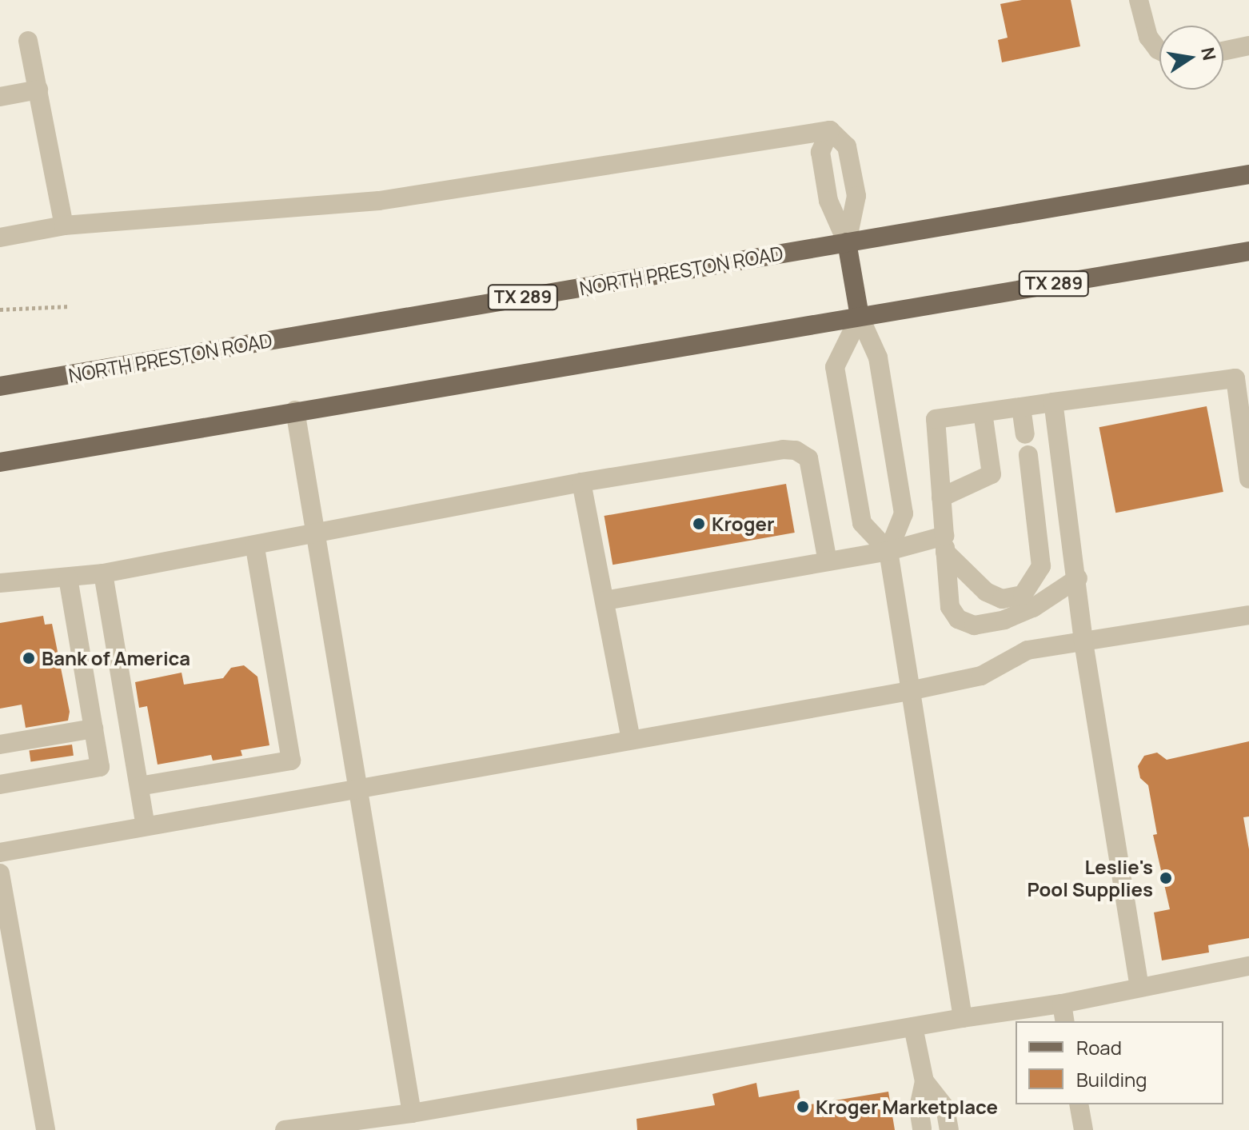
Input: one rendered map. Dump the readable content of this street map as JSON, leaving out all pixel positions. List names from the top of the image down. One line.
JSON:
{"streets":{"main road":["NORTH PRESTON ROAD","TX 289"]},"places":["Kroger","Bank of America","Leslie's Pool Supplies","Kroger Marketplace"],"legend":["Road","Building"],"north":"right"}
